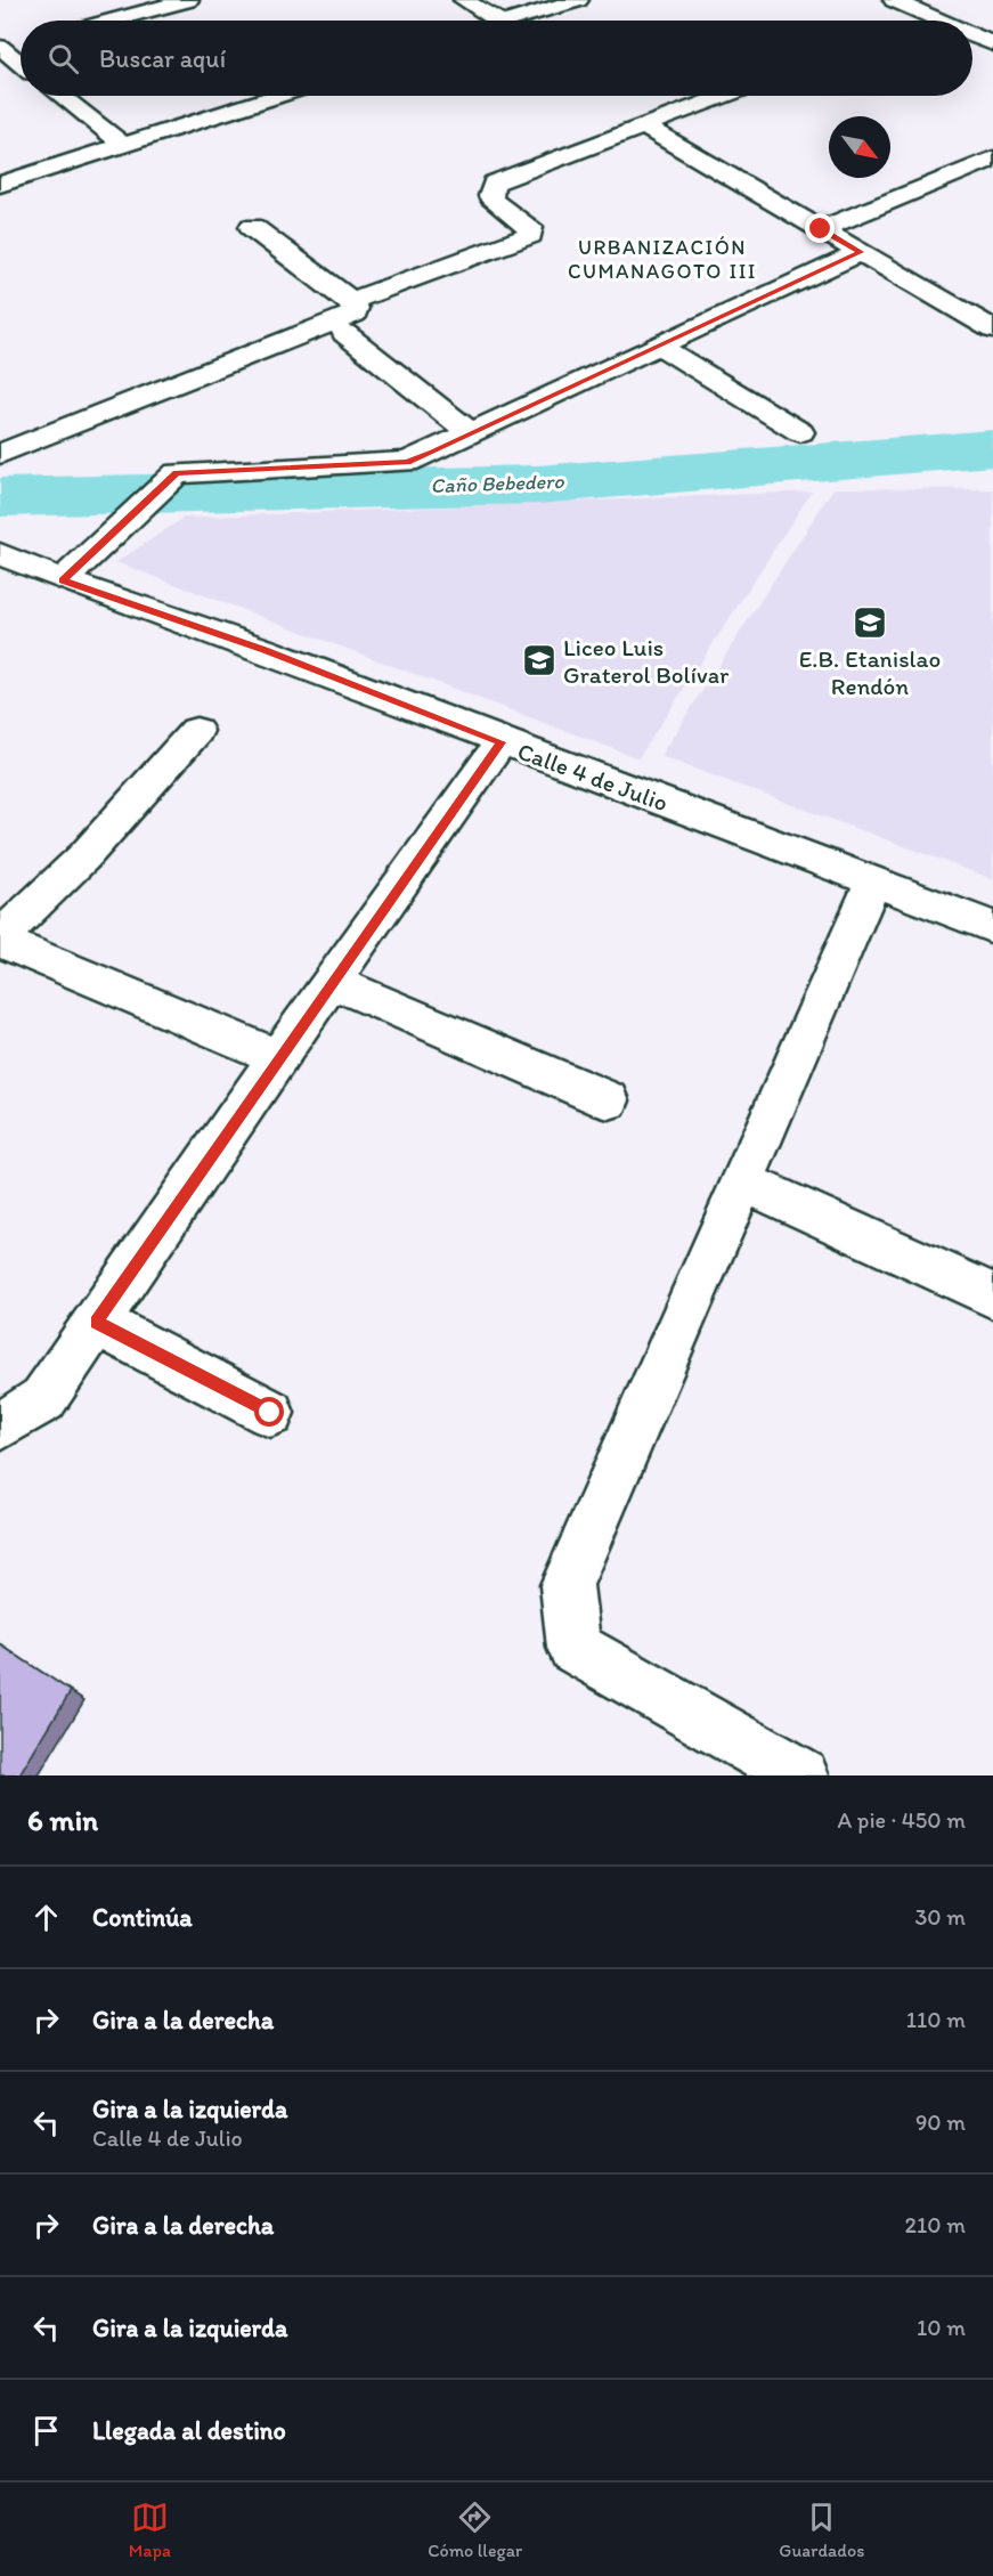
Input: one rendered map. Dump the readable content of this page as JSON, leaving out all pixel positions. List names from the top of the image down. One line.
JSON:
{"streets":{"street":["Calle 4 de Julio"]},"districts":["URBANIZACIÓN CUMANAGOTO III"],"water":["Caño Bebedero"],"places":{"school or university":["E.B. Etanislao Rendón","Liceo Luis Graterol Bolívar"]},"north":"bottom right","page":{"search":"Buscar aquí","heading":["6 min","A pie · 450 m"],"list":[["Continúa","30 m"],["Gira a la derecha","110 m"],["Gira a la izquierda","Calle 4 de Julio","90 m"],["Gira a la derecha","210 m"],["Gira a la izquierda","10 m"],"Llegada al destino"],"nav":["Mapa","Cómo llegar","Guardados"]}}
